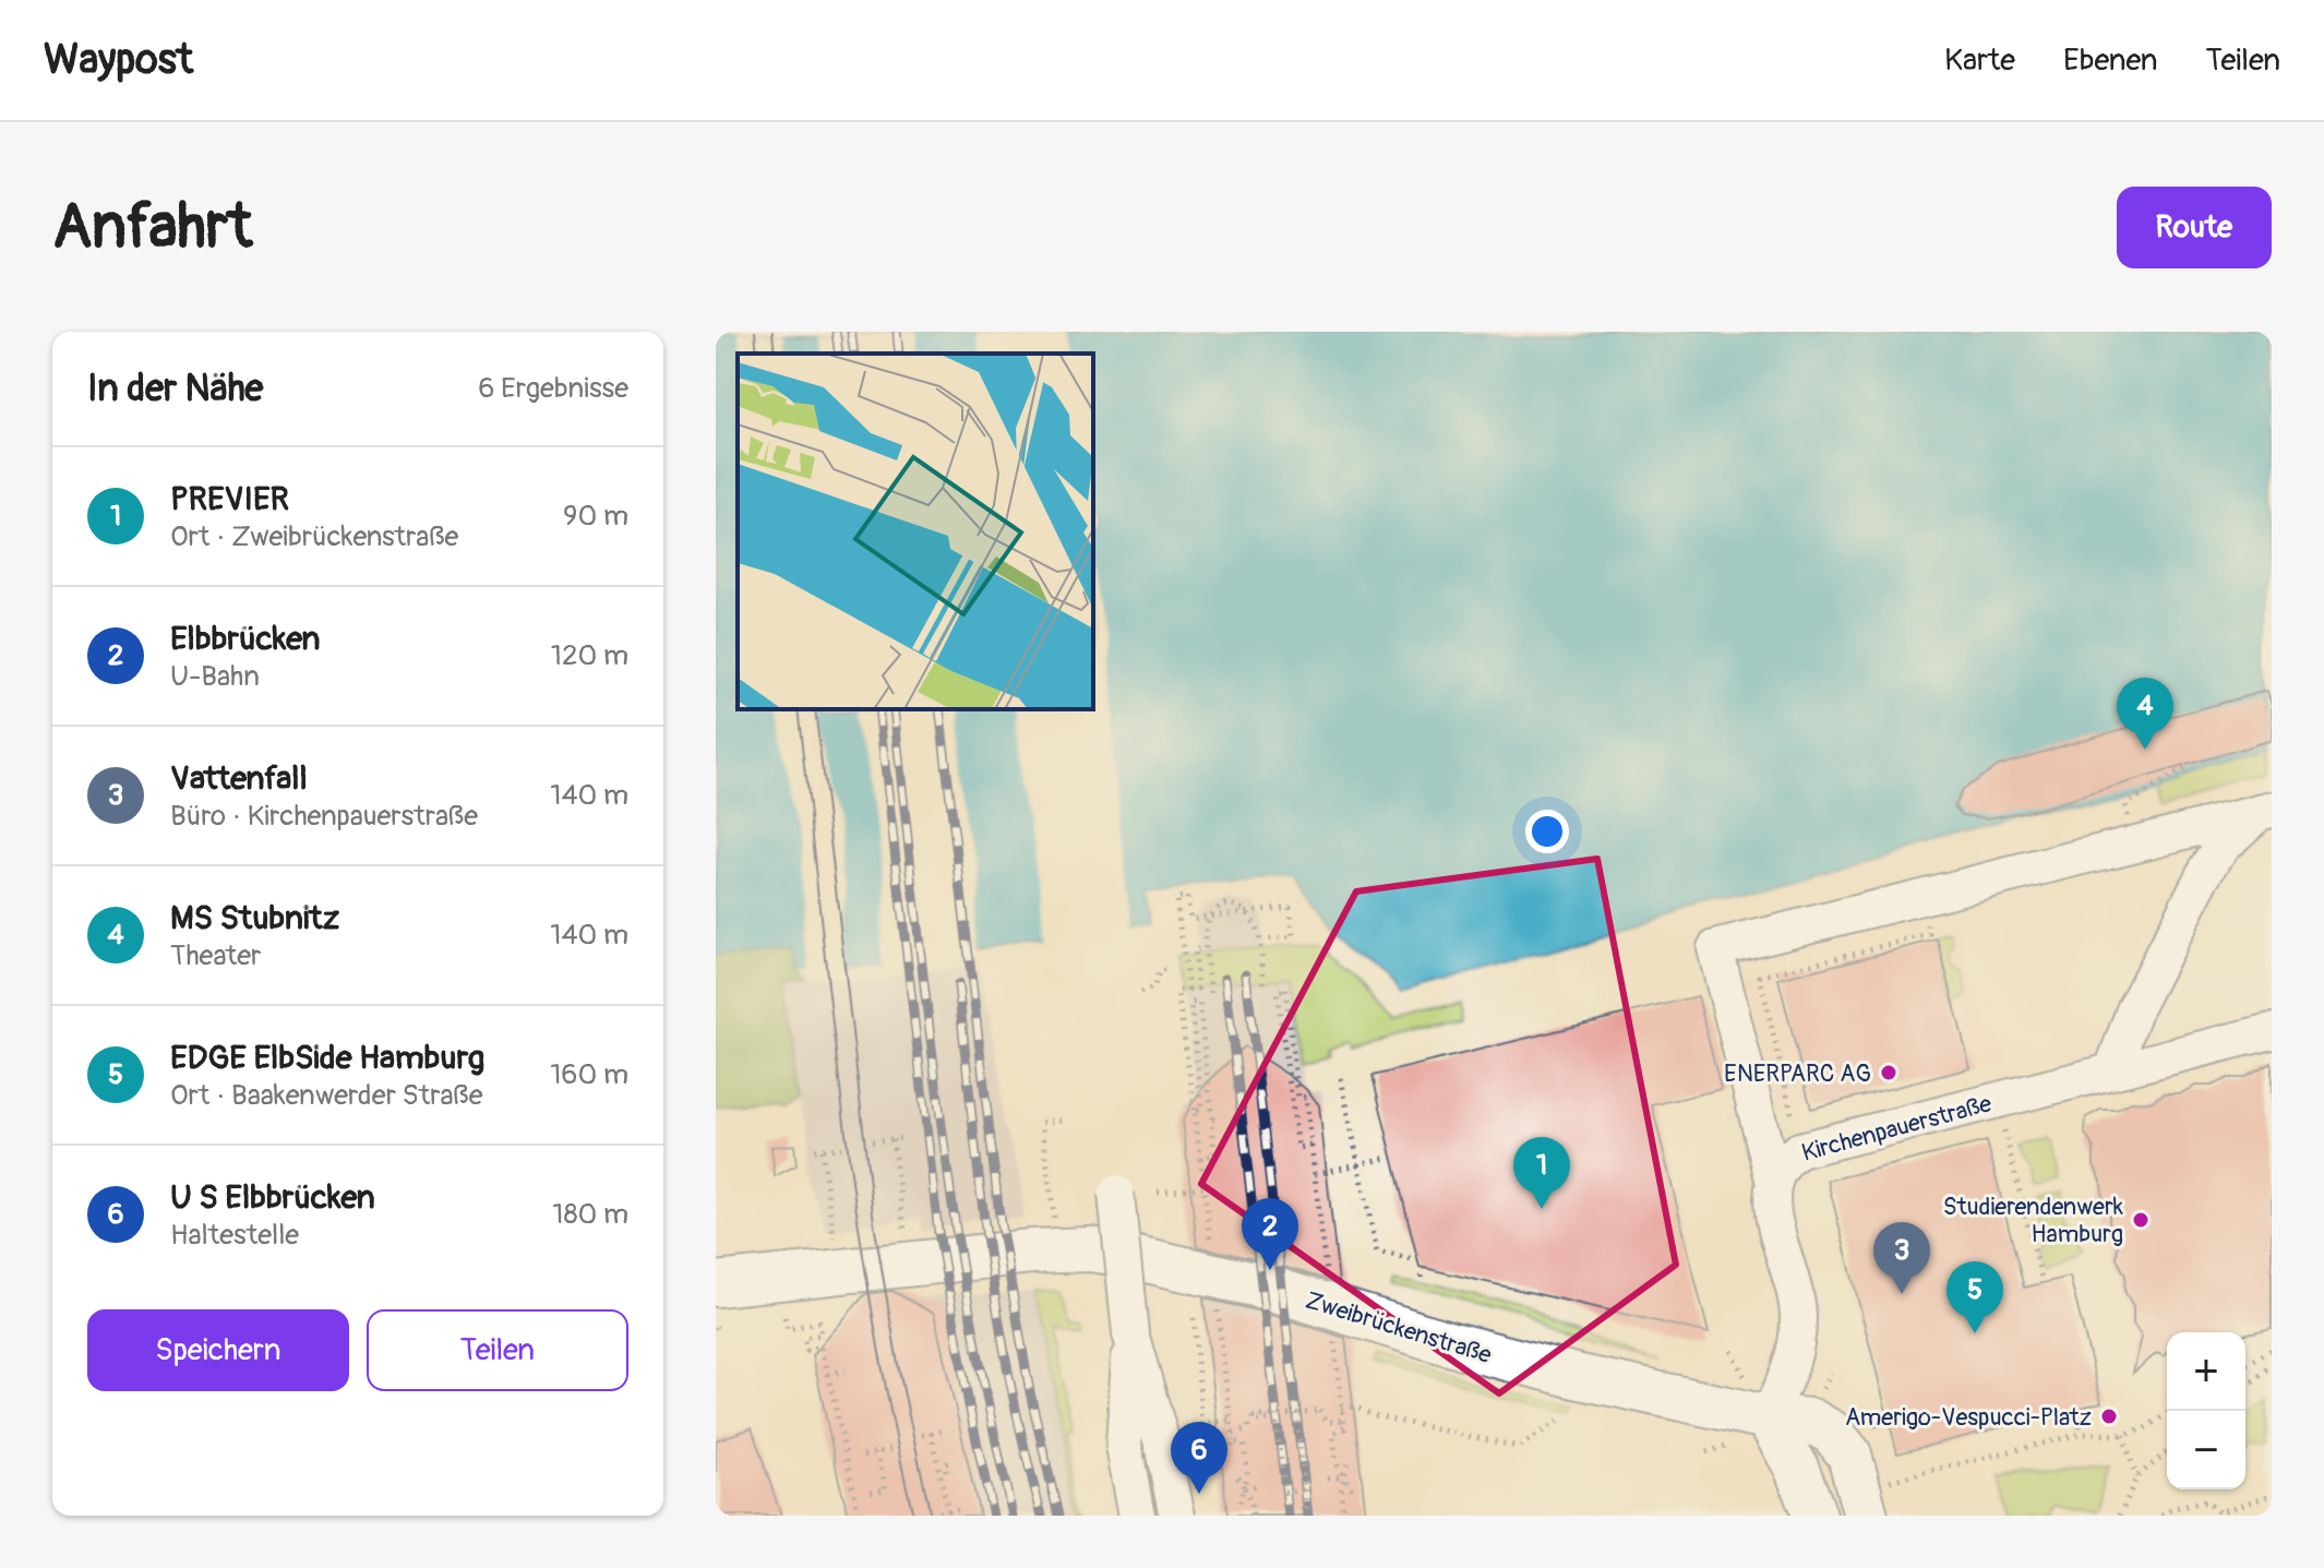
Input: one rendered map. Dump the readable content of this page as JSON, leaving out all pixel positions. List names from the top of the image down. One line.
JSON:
{"streets":{"main road":["Zweibrückenstraße"],"street":["Kirchenpauerstraße"]},"crossings":[["Kirchenpauerstraße","Zweibrückenstraße"]],"places":["ENERPARC AG","Studierendenwerk Hamburg","Amerigo-Vespucci-Platz"],"page":{"header":"Waypost","nav":["Karte","Ebenen","Teilen"],"buttons":["Route",["Speichern","Teilen"]],"title":"Anfahrt","heading":["In der Nähe","6 Ergebnisse"],"list":[{"mark":"1","name":"PREVIER","note":"Ort · Zweibrückenstraße","value":"90 m"},{"mark":"2","name":"Elbbrücken","note":"U-Bahn","value":"120 m"},{"mark":"3","name":"Vattenfall","note":"Büro · Kirchenpauerstraße","value":"140 m"},{"mark":"4","name":"MS Stubnitz","note":"Theater","value":"140 m"},{"mark":"5","name":"EDGE ElbSide Hamburg","note":"Ort · Baakenwerder Straße","value":"160 m"},{"mark":"6","name":"U S Elbbrücken","note":"Haltestelle","value":"180 m"}],"pins":["4","1","2","3","5","6"],"map_buttons":["+","−"]}}
